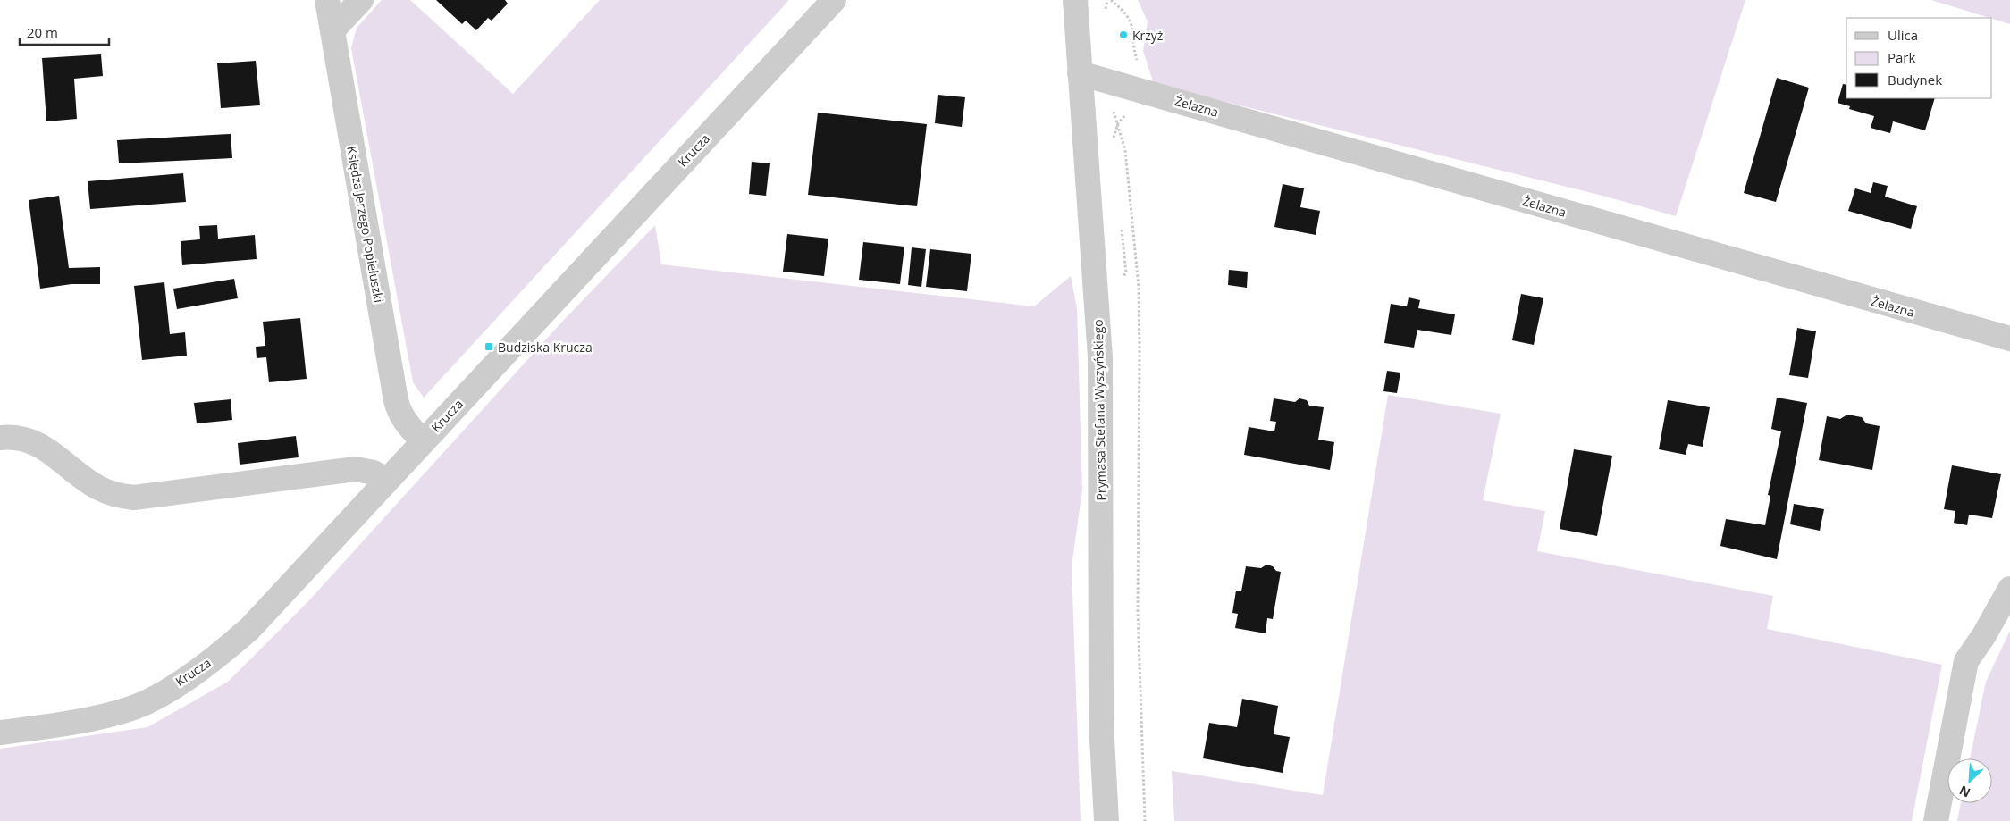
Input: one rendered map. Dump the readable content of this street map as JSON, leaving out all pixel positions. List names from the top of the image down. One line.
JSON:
{"streets":{"street":["Żelazna","Krucza","Księdza Jerzego Popiełuszki","Prymasa Stefana Wyszyńskiego"]},"crossings":[["Żelazna","Prymasa Stefana Wyszyńskiego"],["Krucza","Księdza Jerzego Popiełuszki"]],"places":{"other":["Krzyż"],"transit":["Budziska Krucza"]},"legend":["Ulica","Park","Budynek"],"scale_bar":"20 m","north":"bottom left"}
